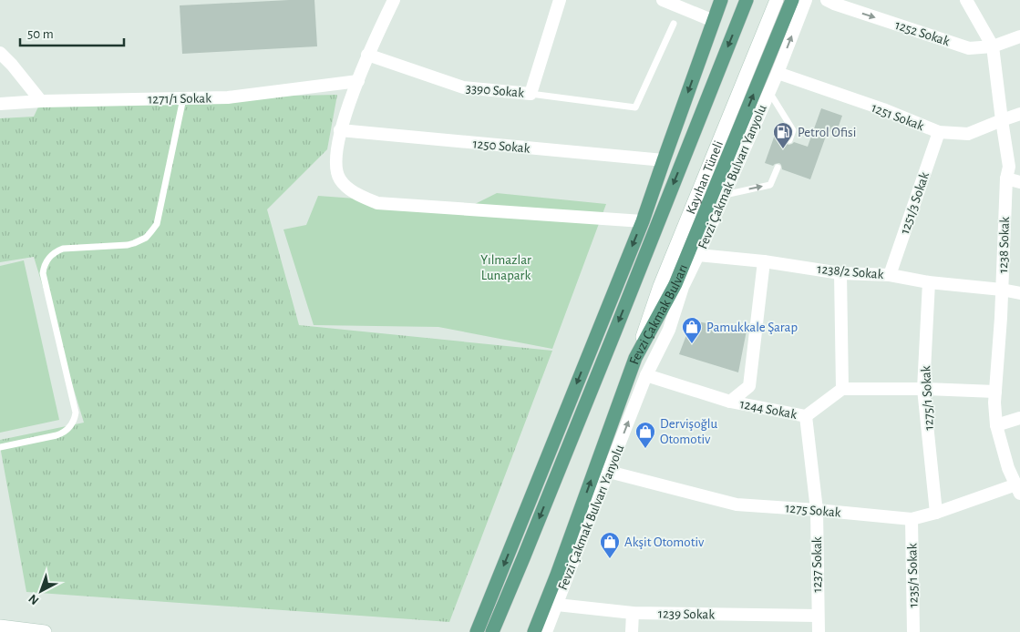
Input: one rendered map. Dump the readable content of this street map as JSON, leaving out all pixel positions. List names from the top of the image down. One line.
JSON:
{"streets":{"main road":["Kayıhan Tüneli","Fevzi Çakmak Bulvarı"],"street":["1252 Sokak","3390 Sokak","1271/1 Sokak","1251 Sokak","1250 Sokak","Fevzi Çakmak Bulvarı Yanyolu","1251/3 Sokak","1238 Sokak","1238/2 Sokak","1275/1 Sokak","1244 Sokak","1275 Sokak","1237 Sokak","1235/1 Sokak","1239 Sokak"]},"crossings":[["1252 Sokak","1238 Sokak"],["1251 Sokak","Fevzi Çakmak Bulvarı Yanyolu"],["1251 Sokak","1251/3 Sokak"],["1251 Sokak","1238 Sokak"],["Fevzi Çakmak Bulvarı Yanyolu","1238/2 Sokak"],["Fevzi Çakmak Bulvarı Yanyolu","1244 Sokak"],["Fevzi Çakmak Bulvarı Yanyolu","1275 Sokak"],["Fevzi Çakmak Bulvarı Yanyolu","1239 Sokak"],["Kayıhan Tüneli","Fevzi Çakmak Bulvarı"],["1251/3 Sokak","1238/2 Sokak"],["1238 Sokak","1238/2 Sokak"],["1238 Sokak","1275 Sokak"],["1238/2 Sokak","1275/1 Sokak"],["1275/1 Sokak","1275 Sokak"],["1244 Sokak","1237 Sokak"],["1275 Sokak","1237 Sokak"],["1275 Sokak","1235/1 Sokak"],["1237 Sokak","1239 Sokak"]],"one_way":["1252 Sokak"],"parks":["Yılmazlar Lunapark"],"places":{"fuel station":["Petrol Ofisi"],"shop":["Pamukkale Şarap","Dervişoğlu Otomotiv","Akşit Otomotiv"]},"scale_bar":"50 m","north":"bottom left"}
